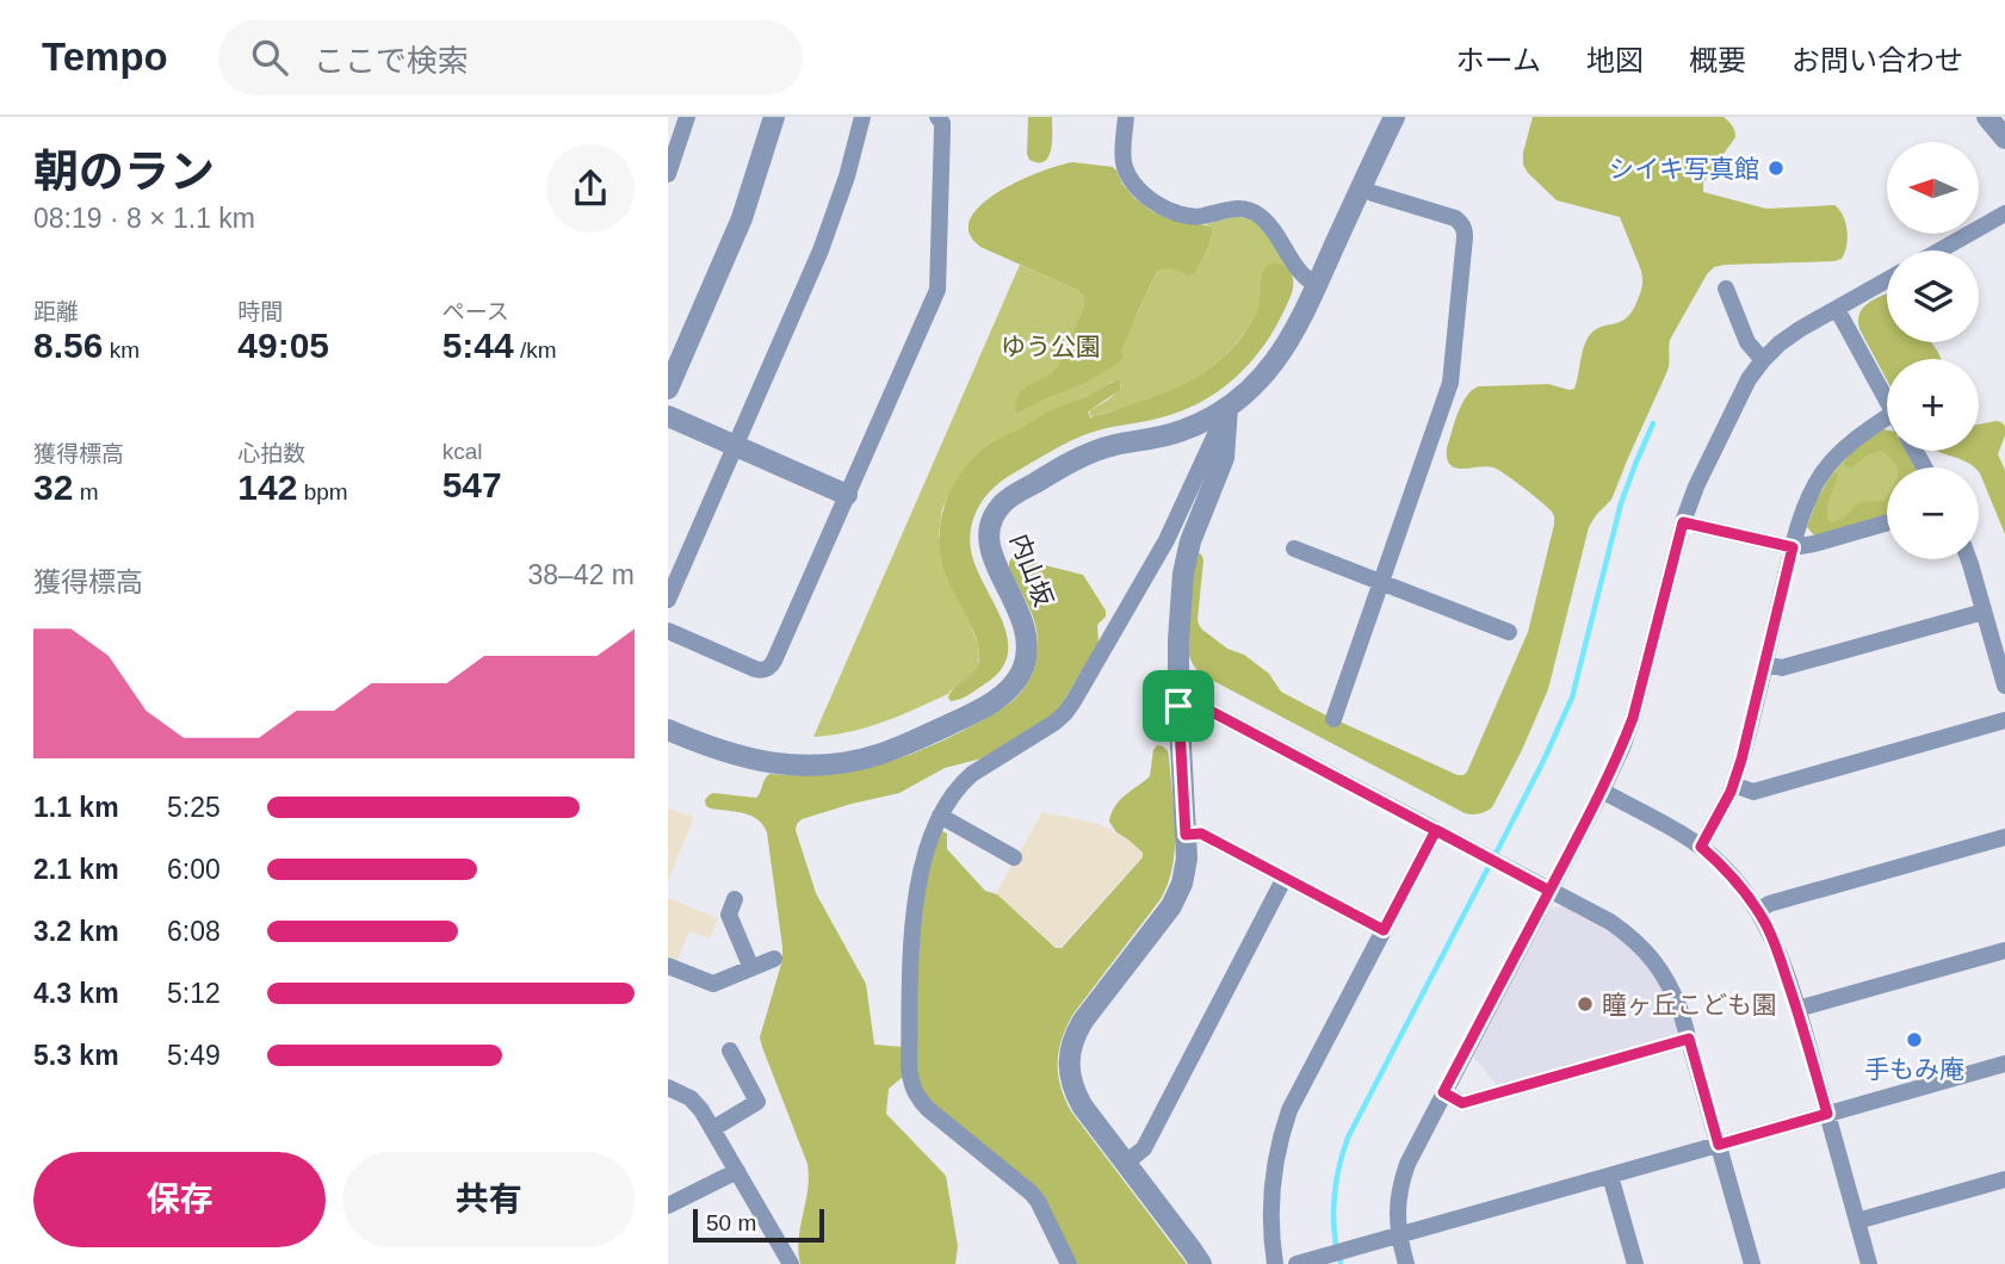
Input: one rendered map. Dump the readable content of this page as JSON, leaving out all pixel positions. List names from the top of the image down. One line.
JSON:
{"streets":{"street":["内山坂"]},"parks":["ゆう公園"],"places":["シイキ写真館","瞳ヶ丘こども園","手もみ庵"],"scale_bar":"50 m","north":"left","page":{"header":"Tempo","search":"ここで検索","nav":["ホーム","地図","概要","お問い合わせ"],"heading":["朝のラン","08:19 · 8 × 1.1 km"],"map_buttons":["+","−"],"stats":[["距離","8.56 km"],["時間","49:05"],["ペース","5:44 /km"],["獲得標高","32 m"],["心拍数","142 bpm"],["kcal","547"]],"chart":["獲得標高","38–42 m"],"list":[{"name":"1.1 km","note":"5:25"},{"name":"2.1 km","note":"6:00"},{"name":"3.2 km","note":"6:08"},{"name":"4.3 km","note":"5:12"},{"name":"5.3 km","note":"5:49"}],"buttons":["保存","共有"],"scale":"50 m"}}
